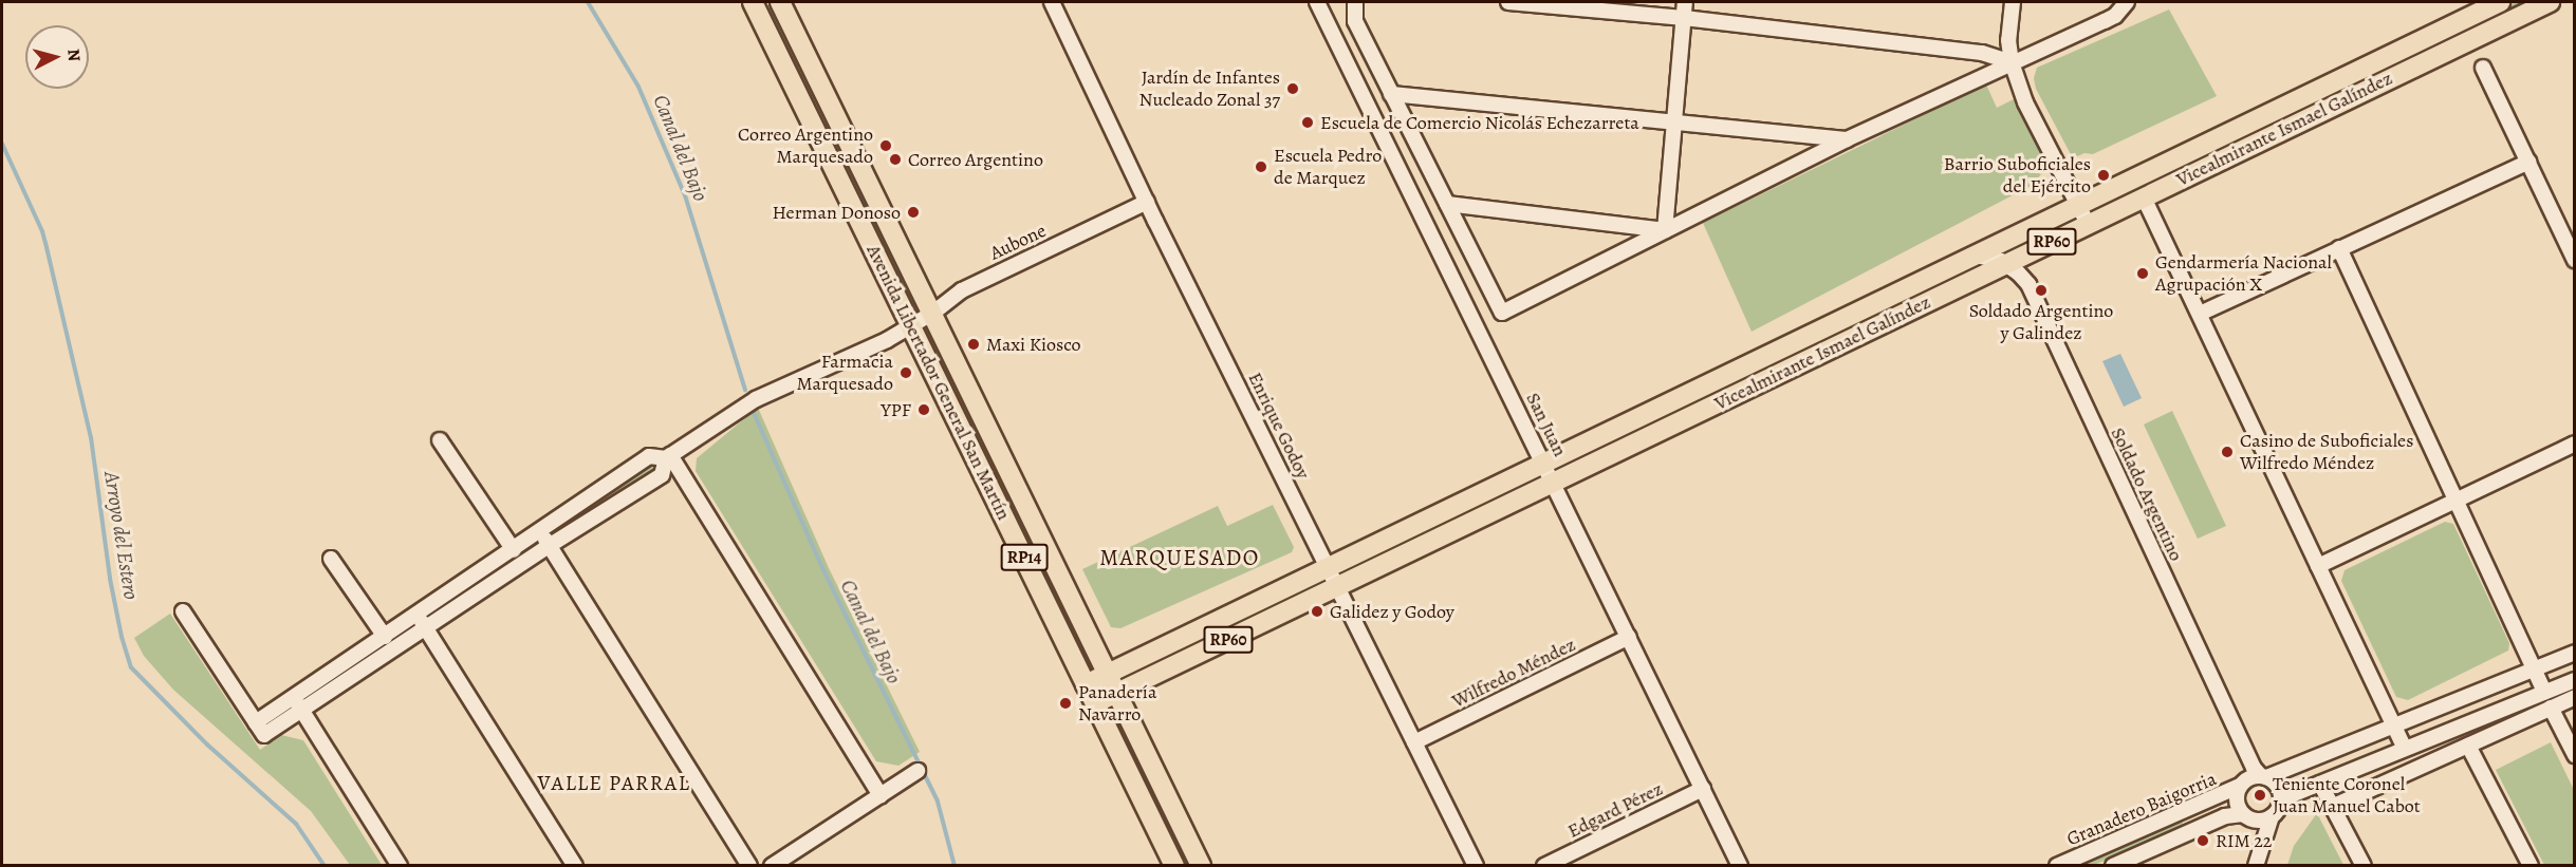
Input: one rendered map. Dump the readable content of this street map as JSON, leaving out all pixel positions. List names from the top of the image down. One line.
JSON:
{"streets":{"main road":["Vicealmirante Ismael Galíndez","RP60","Avenida Libertador General San Martín","RP14"],"street":["Aubone","San Juan","Enrique Godoy","Soldado Argentino","Wilfredo Méndez","Granadero Baigorria","Edgard Pérez"]},"crossings":[["Vicealmirante Ismael Galíndez","Avenida Libertador General San Martín"],["Vicealmirante Ismael Galíndez","San Juan"],["Vicealmirante Ismael Galíndez","Enrique Godoy"],["Vicealmirante Ismael Galíndez","Soldado Argentino"],["Aubone","Avenida Libertador General San Martín"],["Aubone","Enrique Godoy"],["San Juan","Wilfredo Méndez"],["San Juan","Edgard Pérez"],["Enrique Godoy","Wilfredo Méndez"],["Soldado Argentino","Granadero Baigorria"]],"districts":["MARQUESADO","VALLE PARRAL"],"water":["Canal del Bajo","Arroyo del Estero"],"places":["Jardín de Infantes Nucleado Zonal 37","Escuela de Comercio Nicolás Echezarreta","Correo Argentino Marquesado","Correo Argentino","Escuela Pedro de Marquez","Barrio Suboficiales del Ejército","Herman Donoso","Gendarmería Nacional Agrupación X","Soldado Argentino y Galindez","Maxi Kiosco","Farmacia Marquesado","YPF","Casino de Suboficiales Wilfredo Méndez","Galidez y Godoy","Panadería Navarro","Teniente Coronel Juan Manuel Cabot","RIM 22"],"north":"right"}
